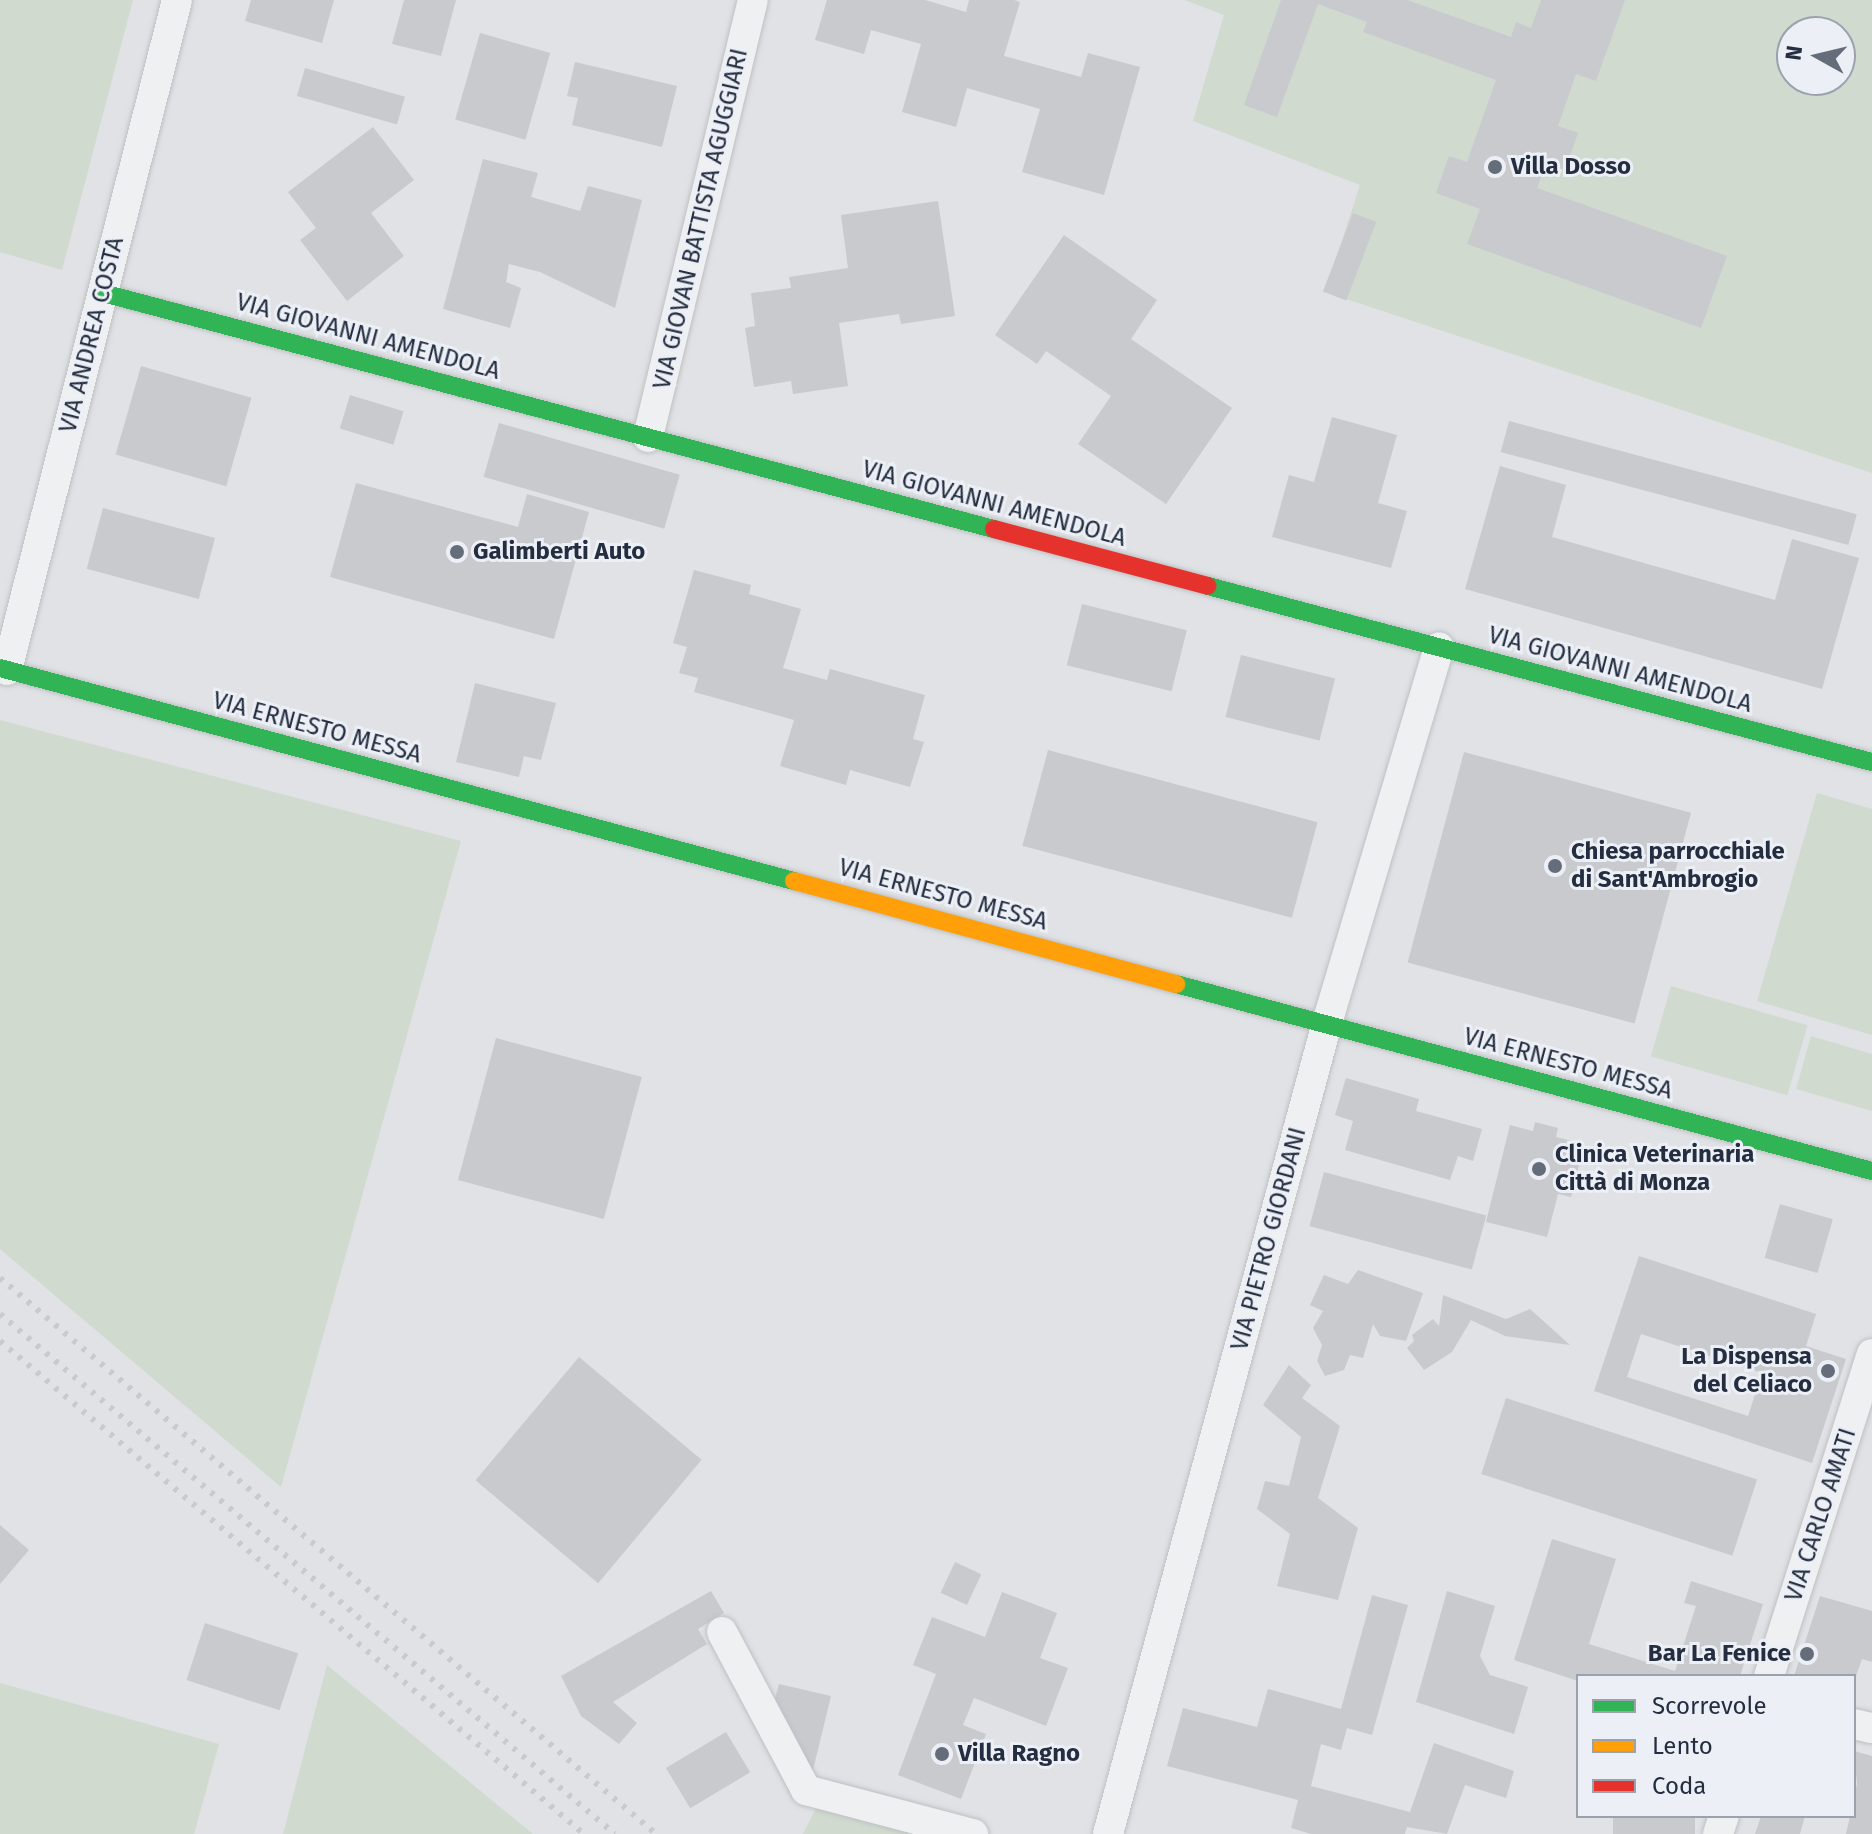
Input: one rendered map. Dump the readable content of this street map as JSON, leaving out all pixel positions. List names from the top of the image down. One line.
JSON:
{"streets":{"street":["VIA GIOVAN BATTISTA AGUGGIARI","VIA ANDREA COSTA","VIA GIOVANNI AMENDOLA","VIA ERNESTO MESSA","VIA PIETRO GIORDANI","VIA CARLO AMATI"]},"crossings":[["VIA GIOVAN BATTISTA AGUGGIARI","VIA GIOVANNI AMENDOLA"],["VIA ANDREA COSTA","VIA GIOVANNI AMENDOLA"],["VIA ANDREA COSTA","VIA ERNESTO MESSA"],["VIA GIOVANNI AMENDOLA","VIA PIETRO GIORDANI"],["VIA ERNESTO MESSA","VIA PIETRO GIORDANI"]],"places":["Villa Dosso","Galimberti Auto","Chiesa parrocchiale di Sant'Ambrogio","Clinica Veterinaria Città di Monza","La Dispensa del Celiaco","Bar La Fenice","Villa Ragno"],"legend":["Scorrevole","Lento","Coda"],"north":"left"}
